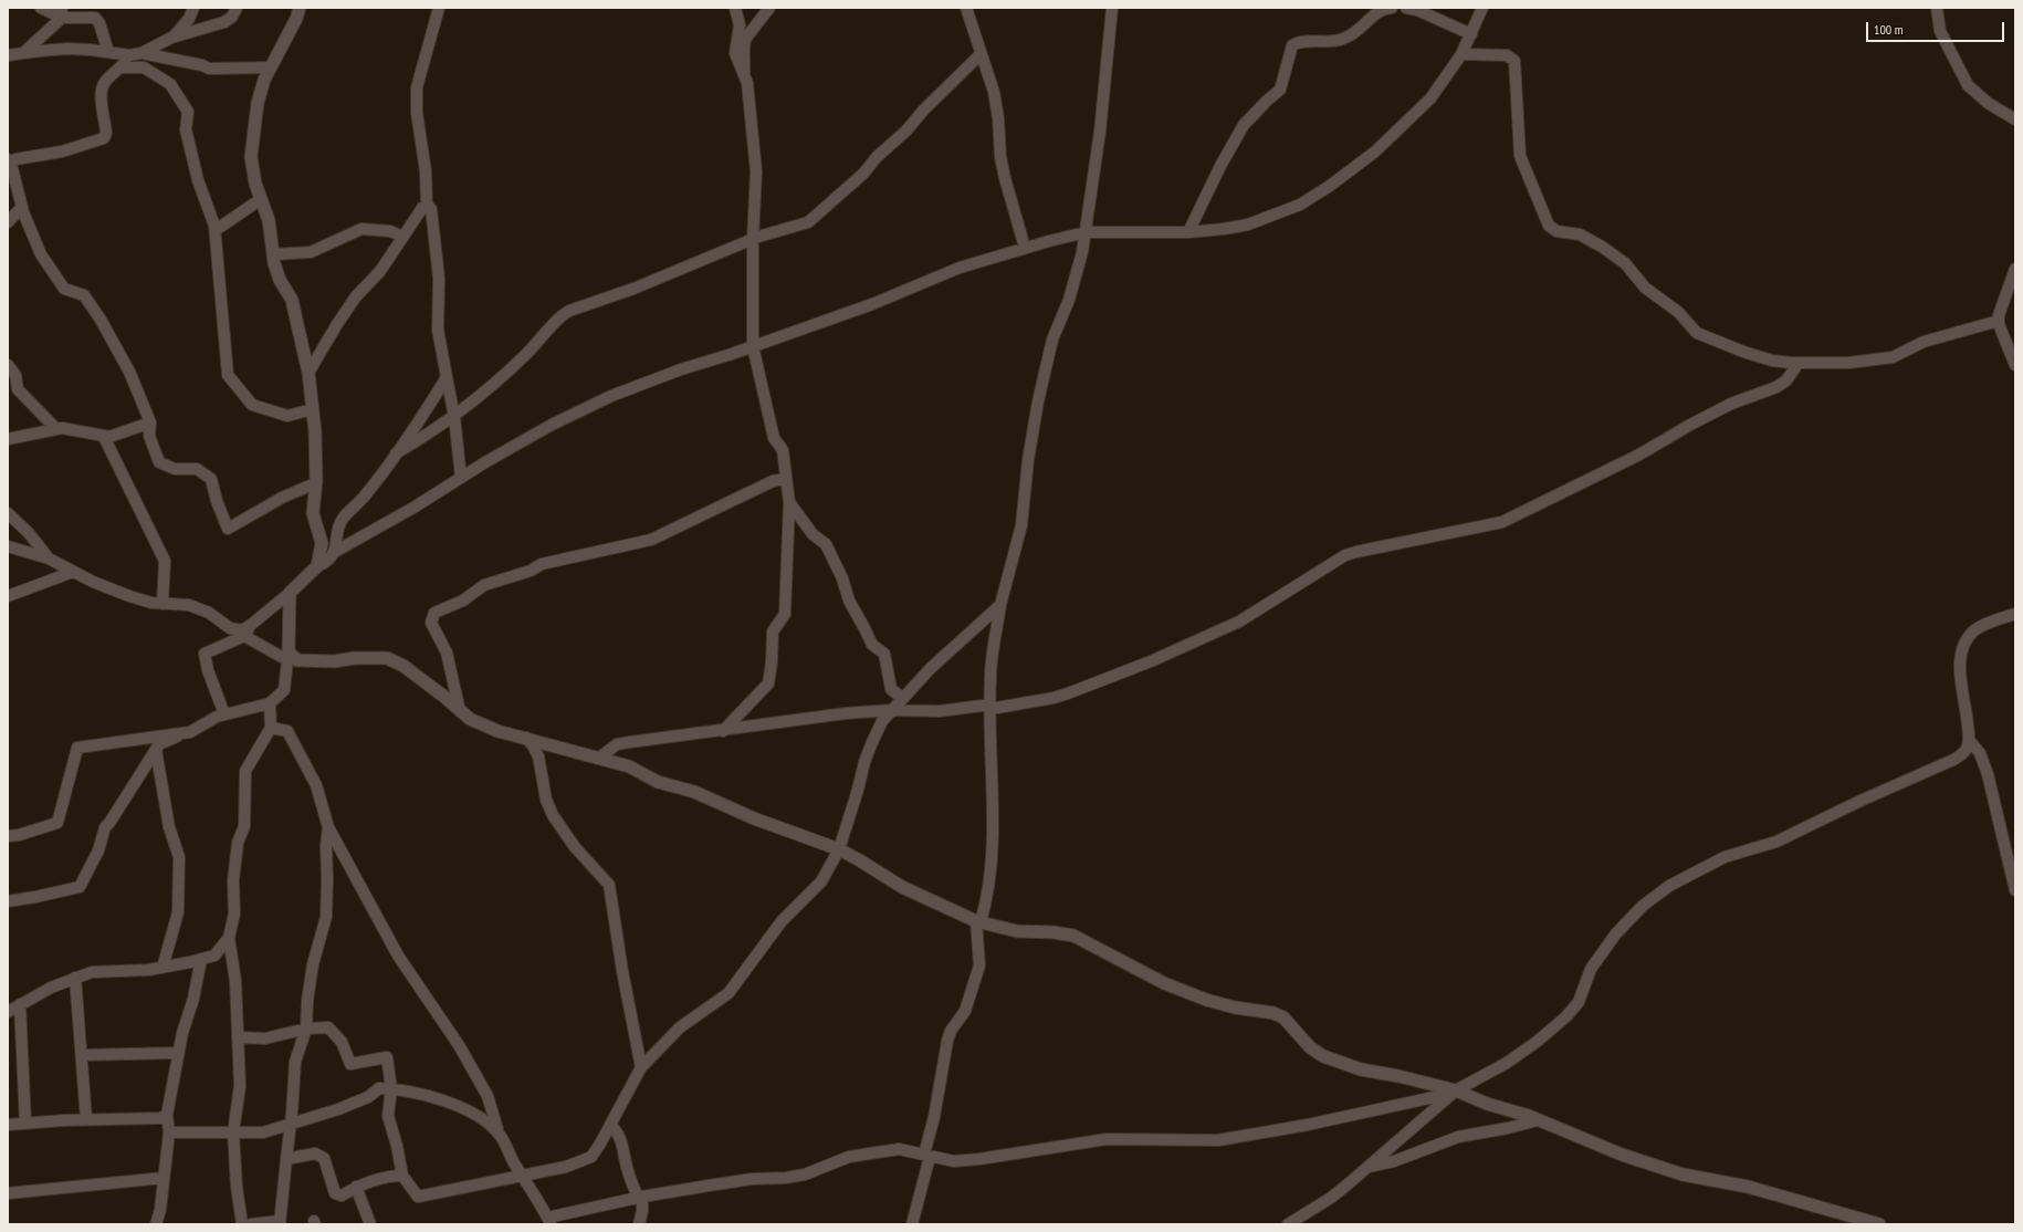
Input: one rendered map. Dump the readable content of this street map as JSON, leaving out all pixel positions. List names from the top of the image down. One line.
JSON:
{"scale_bar":"100 m"}
